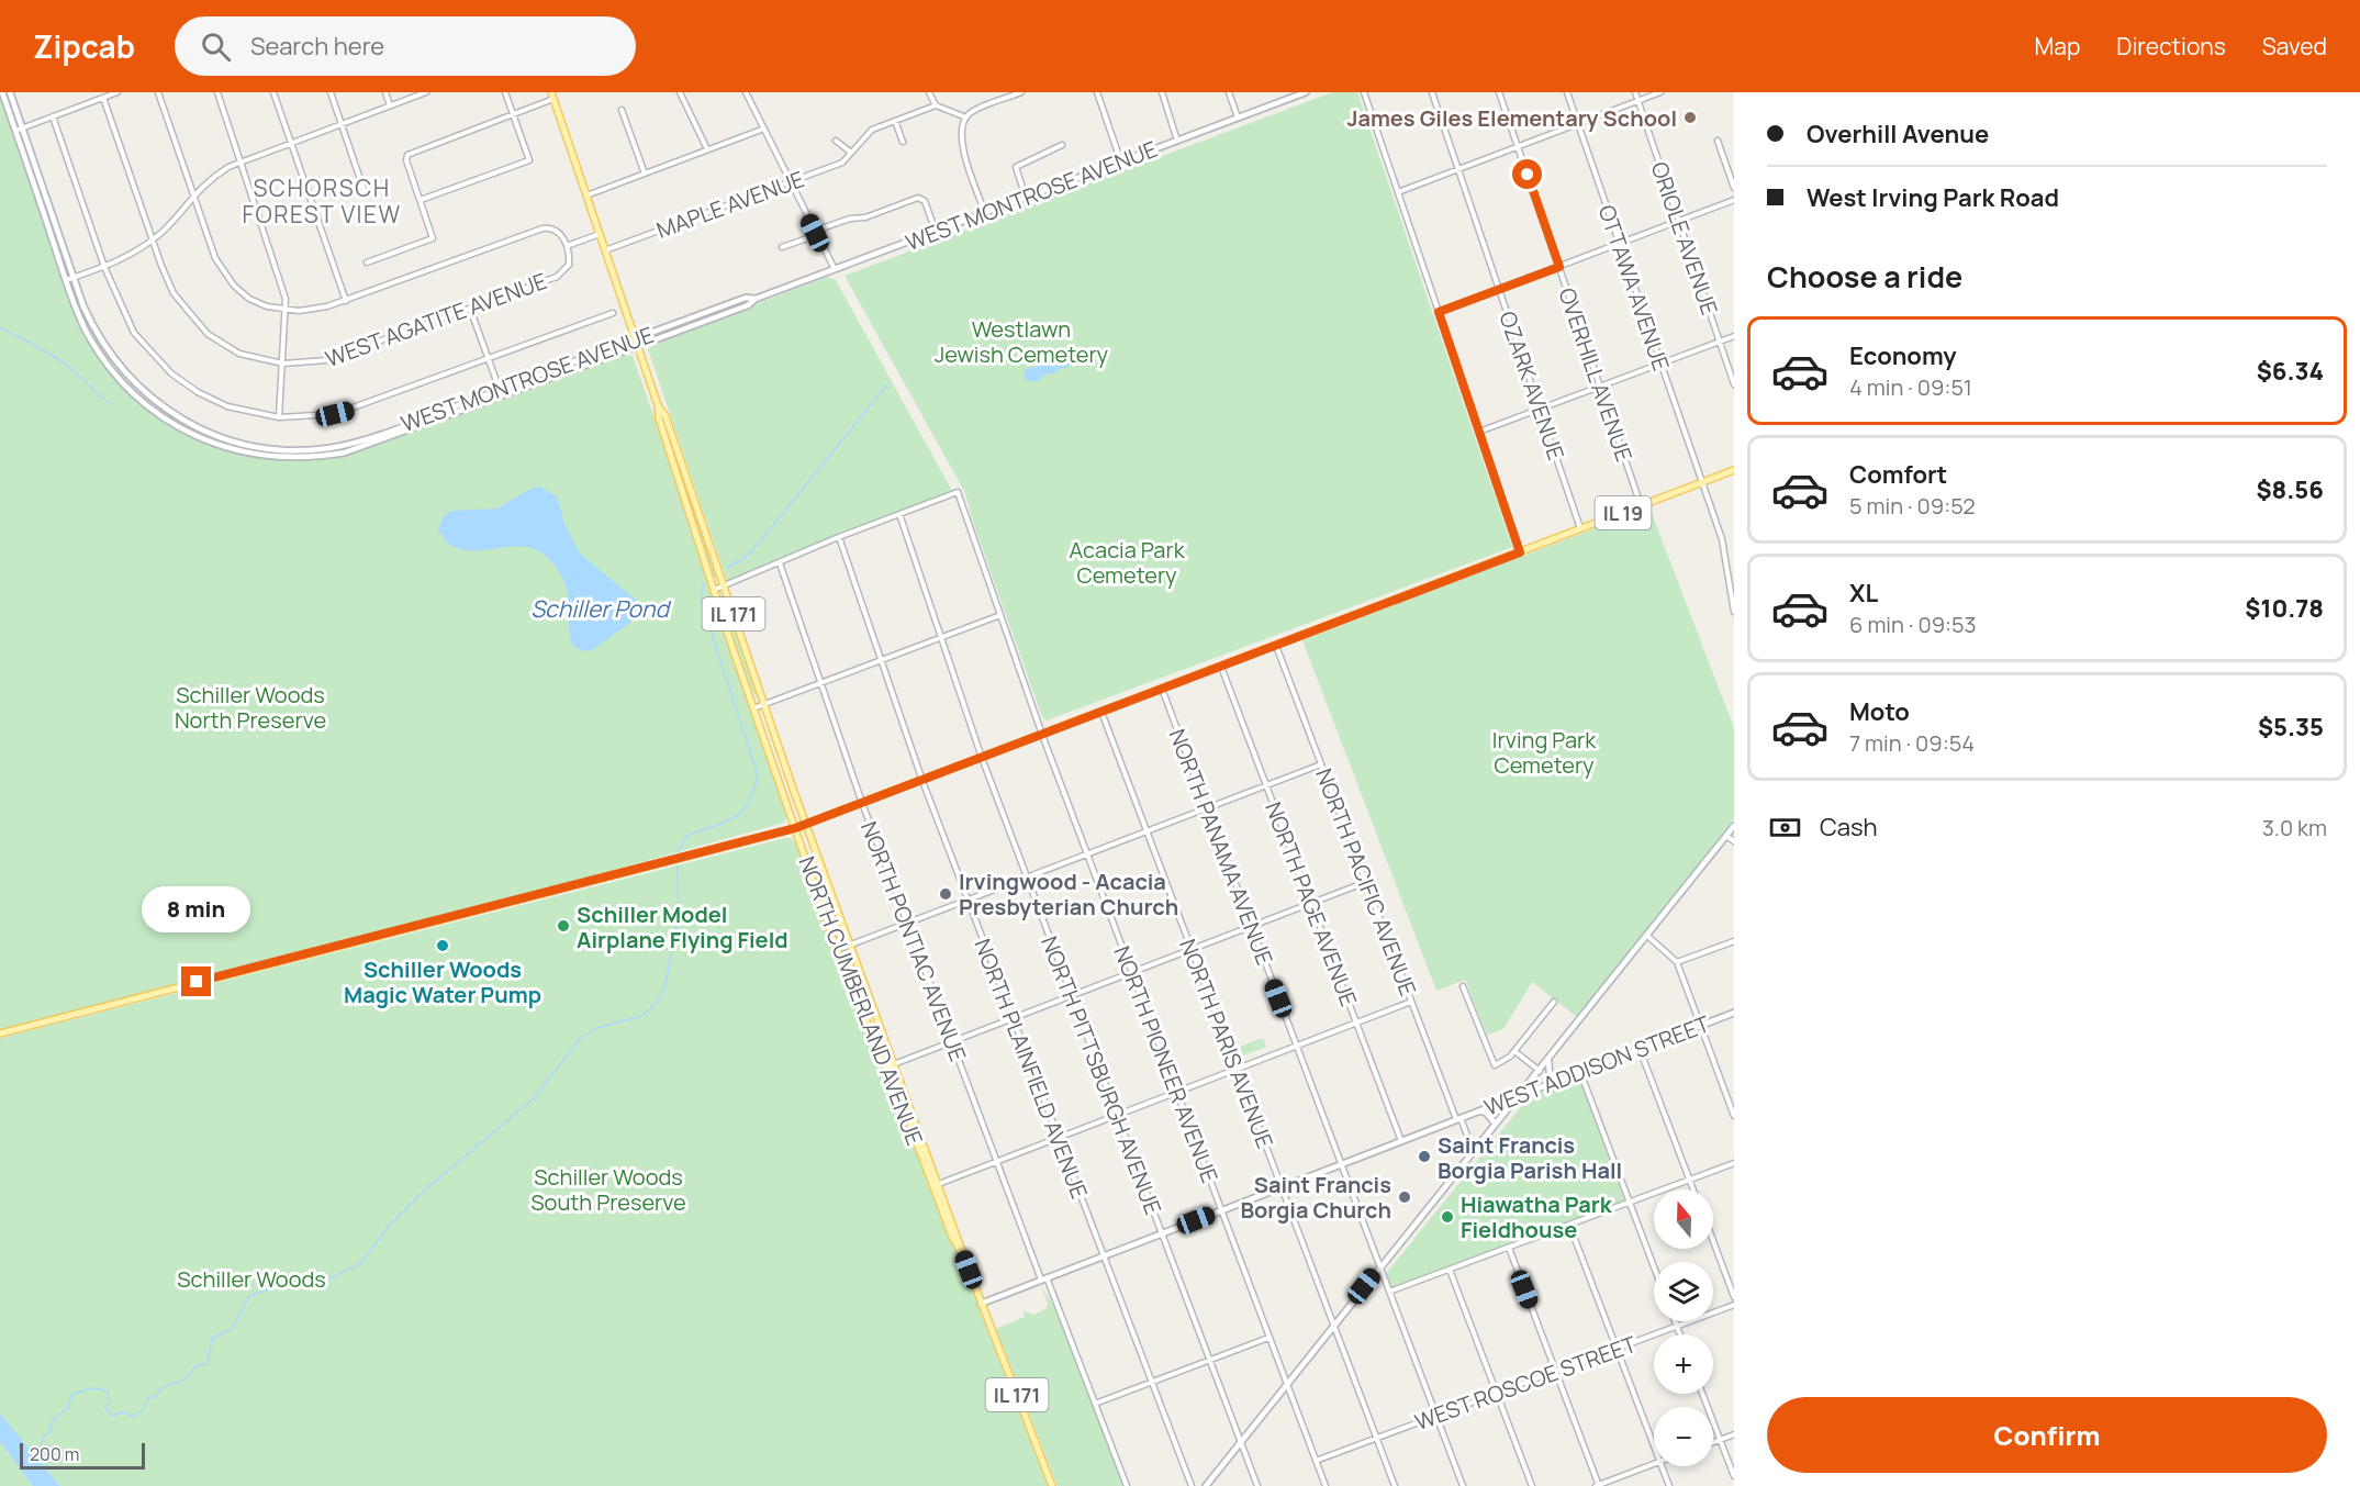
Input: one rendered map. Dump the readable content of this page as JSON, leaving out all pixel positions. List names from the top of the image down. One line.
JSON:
{"streets":{"main road":["WEST MONTROSE AVENUE","IL 19","IL 171","NORTH CUMBERLAND AVENUE","WEST ADDISON STREET"],"street":["MAPLE AVENUE","ORIOLE AVENUE","OTTAWA AVENUE","WEST AGATITE AVENUE","OVERHILL AVENUE","OZARK AVENUE","NORTH PANAMA AVENUE","NORTH PACIFIC AVENUE","NORTH PAGE AVENUE","NORTH PONTIAC AVENUE","NORTH PARIS AVENUE","NORTH PIONEER AVENUE","NORTH PLAINFIELD AVENUE","NORTH PITTSBURGH AVENUE","WEST ROSCOE STREET"]},"crossings":[["WEST MONTROSE AVENUE","NORTH CUMBERLAND AVENUE"],["MAPLE AVENUE","NORTH CUMBERLAND AVENUE"],["OTTAWA AVENUE","IL 19"],["OVERHILL AVENUE","IL 19"],["OZARK AVENUE","IL 19"],["IL 19","NORTH PANAMA AVENUE"],["IL 19","NORTH PACIFIC AVENUE"],["IL 19","NORTH PAGE AVENUE"],["IL 19","NORTH PONTIAC AVENUE"],["IL 19","NORTH CUMBERLAND AVENUE"],["IL 19","NORTH PARIS AVENUE"],["IL 19","NORTH PIONEER AVENUE"],["IL 19","NORTH PLAINFIELD AVENUE"],["IL 19","NORTH PITTSBURGH AVENUE"],["NORTH PANAMA AVENUE","WEST ADDISON STREET"],["NORTH PANAMA AVENUE","WEST ROSCOE STREET"],["NORTH PACIFIC AVENUE","WEST ADDISON STREET"],["NORTH PAGE AVENUE","WEST ADDISON STREET"],["NORTH PONTIAC AVENUE","WEST ADDISON STREET"],["NORTH CUMBERLAND AVENUE","WEST ADDISON STREET"],["NORTH PARIS AVENUE","WEST ADDISON STREET"],["NORTH PARIS AVENUE","WEST ROSCOE STREET"],["NORTH PIONEER AVENUE","WEST ADDISON STREET"],["NORTH PIONEER AVENUE","NORTH PITTSBURGH AVENUE"],["NORTH PIONEER AVENUE","WEST ROSCOE STREET"],["WEST ADDISON STREET","NORTH PLAINFIELD AVENUE"],["WEST ADDISON STREET","NORTH PITTSBURGH AVENUE"]],"districts":["SCHORSCH FOREST VIEW"],"water":["Schiller Pond"],"parks":["Westlawn Jewish Cemetery","Acacia Park Cemetery","Schiller Woods North Preserve","Irving Park Cemetery","Schiller Woods South Preserve","Schiller Woods"],"places":["James Giles Elementary School","Irvingwood - Acacia Presbyterian Church","Schiller Model Airplane Flying Field","Schiller Woods Magic Water Pump","Saint Francis Borgia Parish Hall","Saint Francis Borgia Church","Hiawatha Park Fieldhouse"],"scale_bar":"200 m","north":"top","page":{"header":"Zipcab","search":"Search here","nav":["Map","Directions","Saved"],"banner":["Overhill Avenue","West Irving Park Road"],"heading":"Choose a ride","list":[{"name":"Economy","note":"4 min · 09:51","value":"$6.34"},{"name":"Comfort","note":"5 min · 09:52","value":"$8.56"},{"name":"XL","note":"6 min · 09:53","value":"$10.78"},{"name":"Moto","note":"7 min · 09:54","value":"$5.35"}],"pay":["Cash","3.0 km"],"bubble":"8 min","map_buttons":["+","−"],"buttons":"Confirm","scale":"200 m"}}
